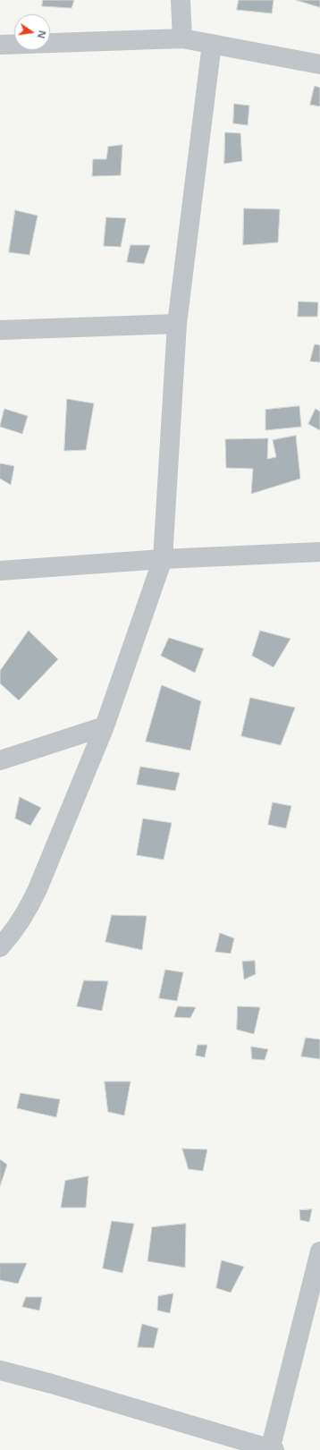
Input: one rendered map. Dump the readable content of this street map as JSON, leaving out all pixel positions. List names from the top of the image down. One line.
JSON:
{"north":"right"}
